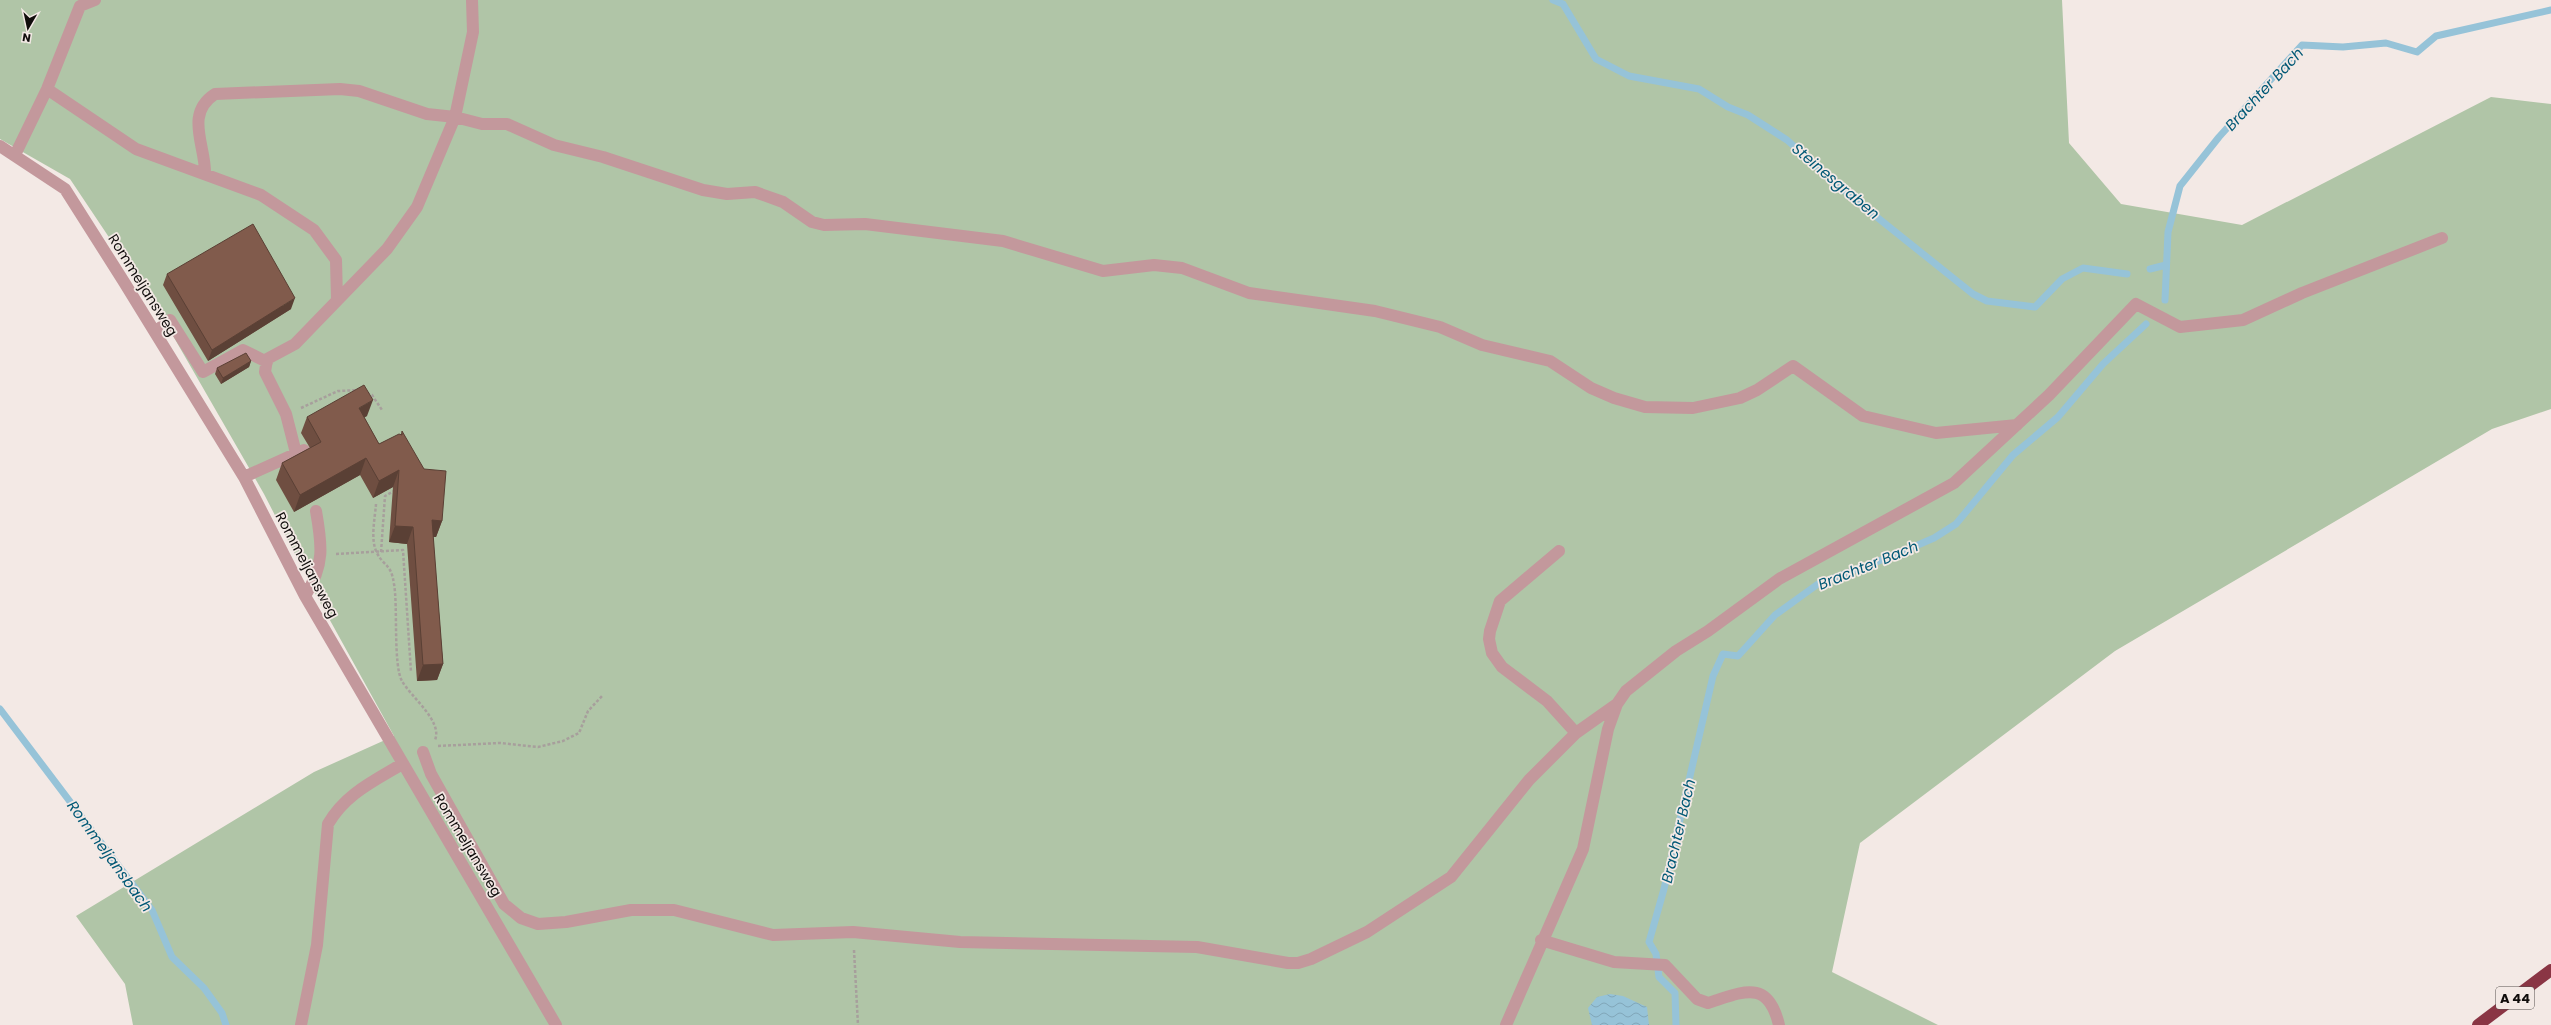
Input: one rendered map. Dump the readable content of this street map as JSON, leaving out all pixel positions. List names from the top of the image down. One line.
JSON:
{"streets":{"highway":["A 44"],"street":["Rommeljansweg"]},"water":["Brachter Bach","Steinesgraben","Rommeljansbach"],"north":"bottom"}
